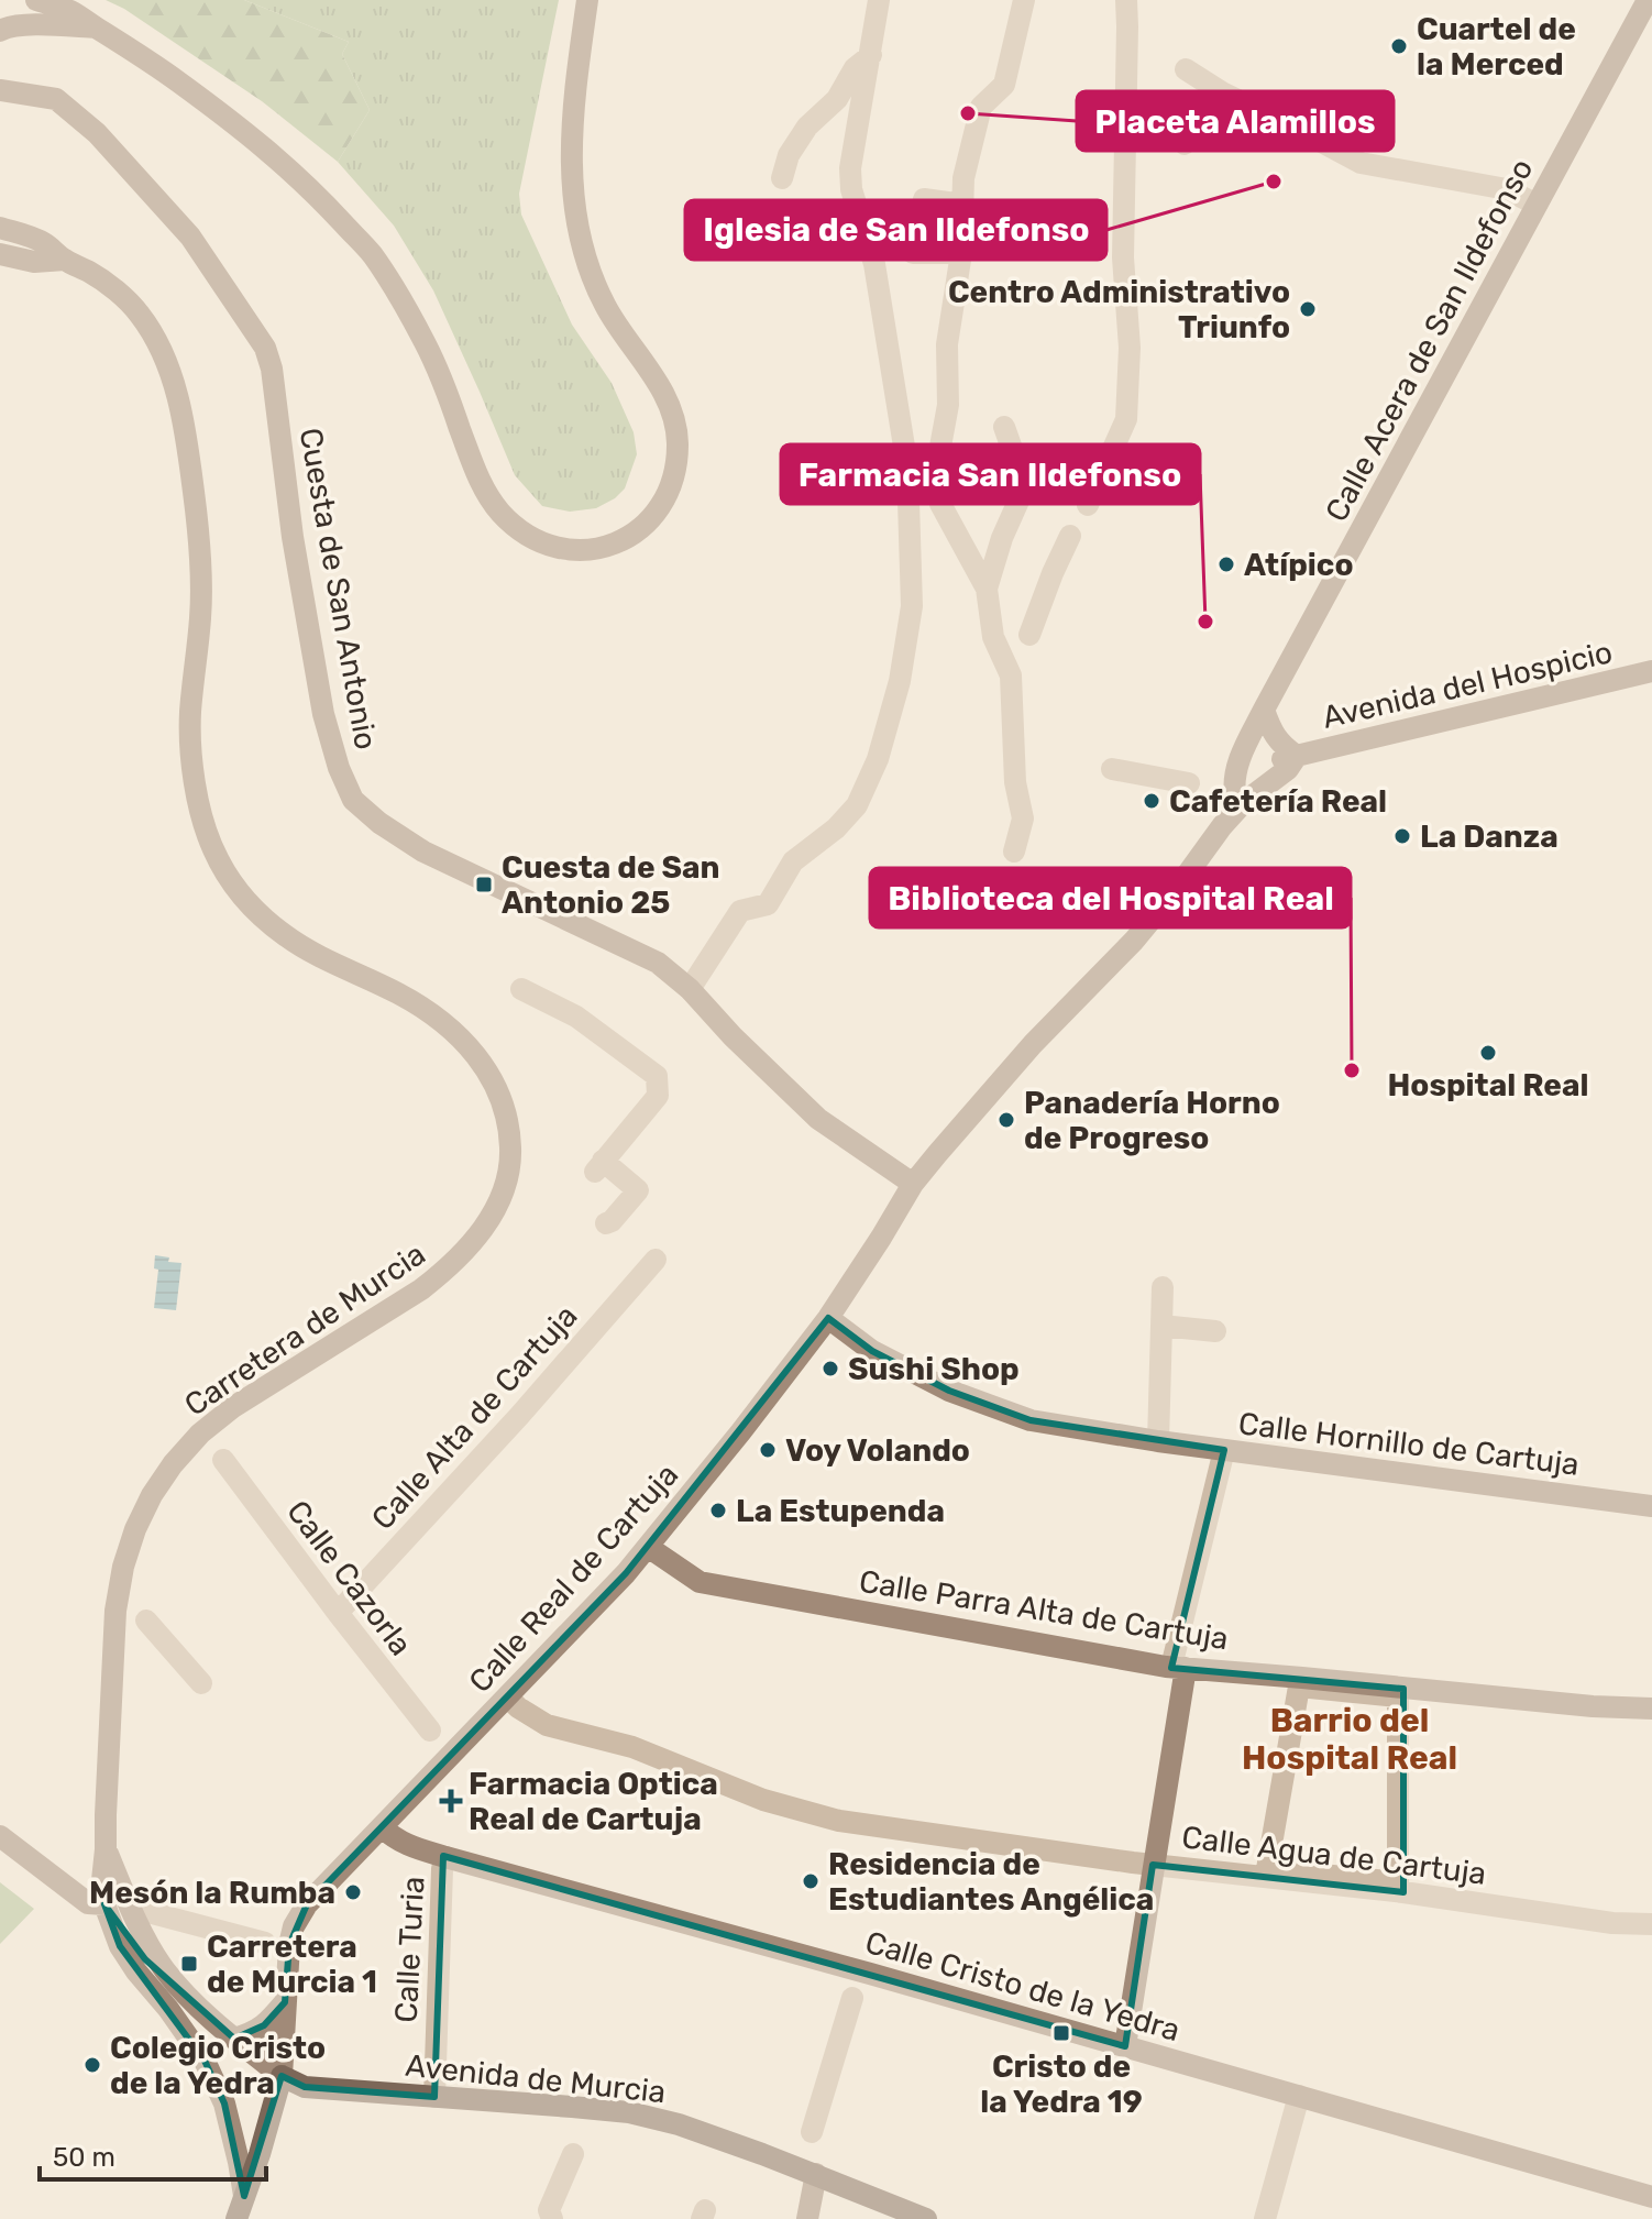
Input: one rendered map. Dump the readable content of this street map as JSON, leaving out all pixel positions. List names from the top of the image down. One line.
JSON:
{"streets":{"main road":["Avenida de Murcia"],"street":["Calle Acera de San Ildefonso","Cuesta de San Antonio","Avenida del Hospicio","Carretera de Murcia","Calle Alta de Cartuja","Calle Hornillo de Cartuja","Calle Cazorla","Calle Real de Cartuja","Calle Parra Alta de Cartuja","Calle Agua de Cartuja","Calle Turia","Calle Cristo de la Yedra"]},"crossings":[["Cuesta de San Antonio","Calle Real de Cartuja"],["Carretera de Murcia","Calle Real de Cartuja"],["Carretera de Murcia","Avenida de Murcia"],["Calle Alta de Cartuja","Calle Cazorla"],["Calle Hornillo de Cartuja","Calle Real de Cartuja"],["Calle Real de Cartuja","Calle Parra Alta de Cartuja"],["Calle Real de Cartuja","Calle Agua de Cartuja"],["Calle Real de Cartuja","Calle Cristo de la Yedra"],["Calle Real de Cartuja","Avenida de Murcia"],["Calle Turia","Calle Cristo de la Yedra"],["Calle Turia","Avenida de Murcia"]],"districts":["Barrio del Hospital Real"],"places":{"other":["Cuartel de la Merced","Placeta Alamillos","Iglesia de San Ildefonso","Centro Administrativo Triunfo","Atípico","Farmacia San Ildefonso","Cafetería Real","La Danza","Hospital Real","Biblioteca del Hospital Real","Panadería Horno de Progreso","Sushi Shop","Voy Volando","La Estupenda","Residencia de Estudiantes Angélica","Mesón la Rumba","Colegio Cristo de la Yedra"],"transit":["Cuesta de San Antonio 25","Carretera de Murcia 1","Cristo de la Yedra 19"],"health":["Farmacia Optica Real de Cartuja"]},"scale_bar":"50 m"}
